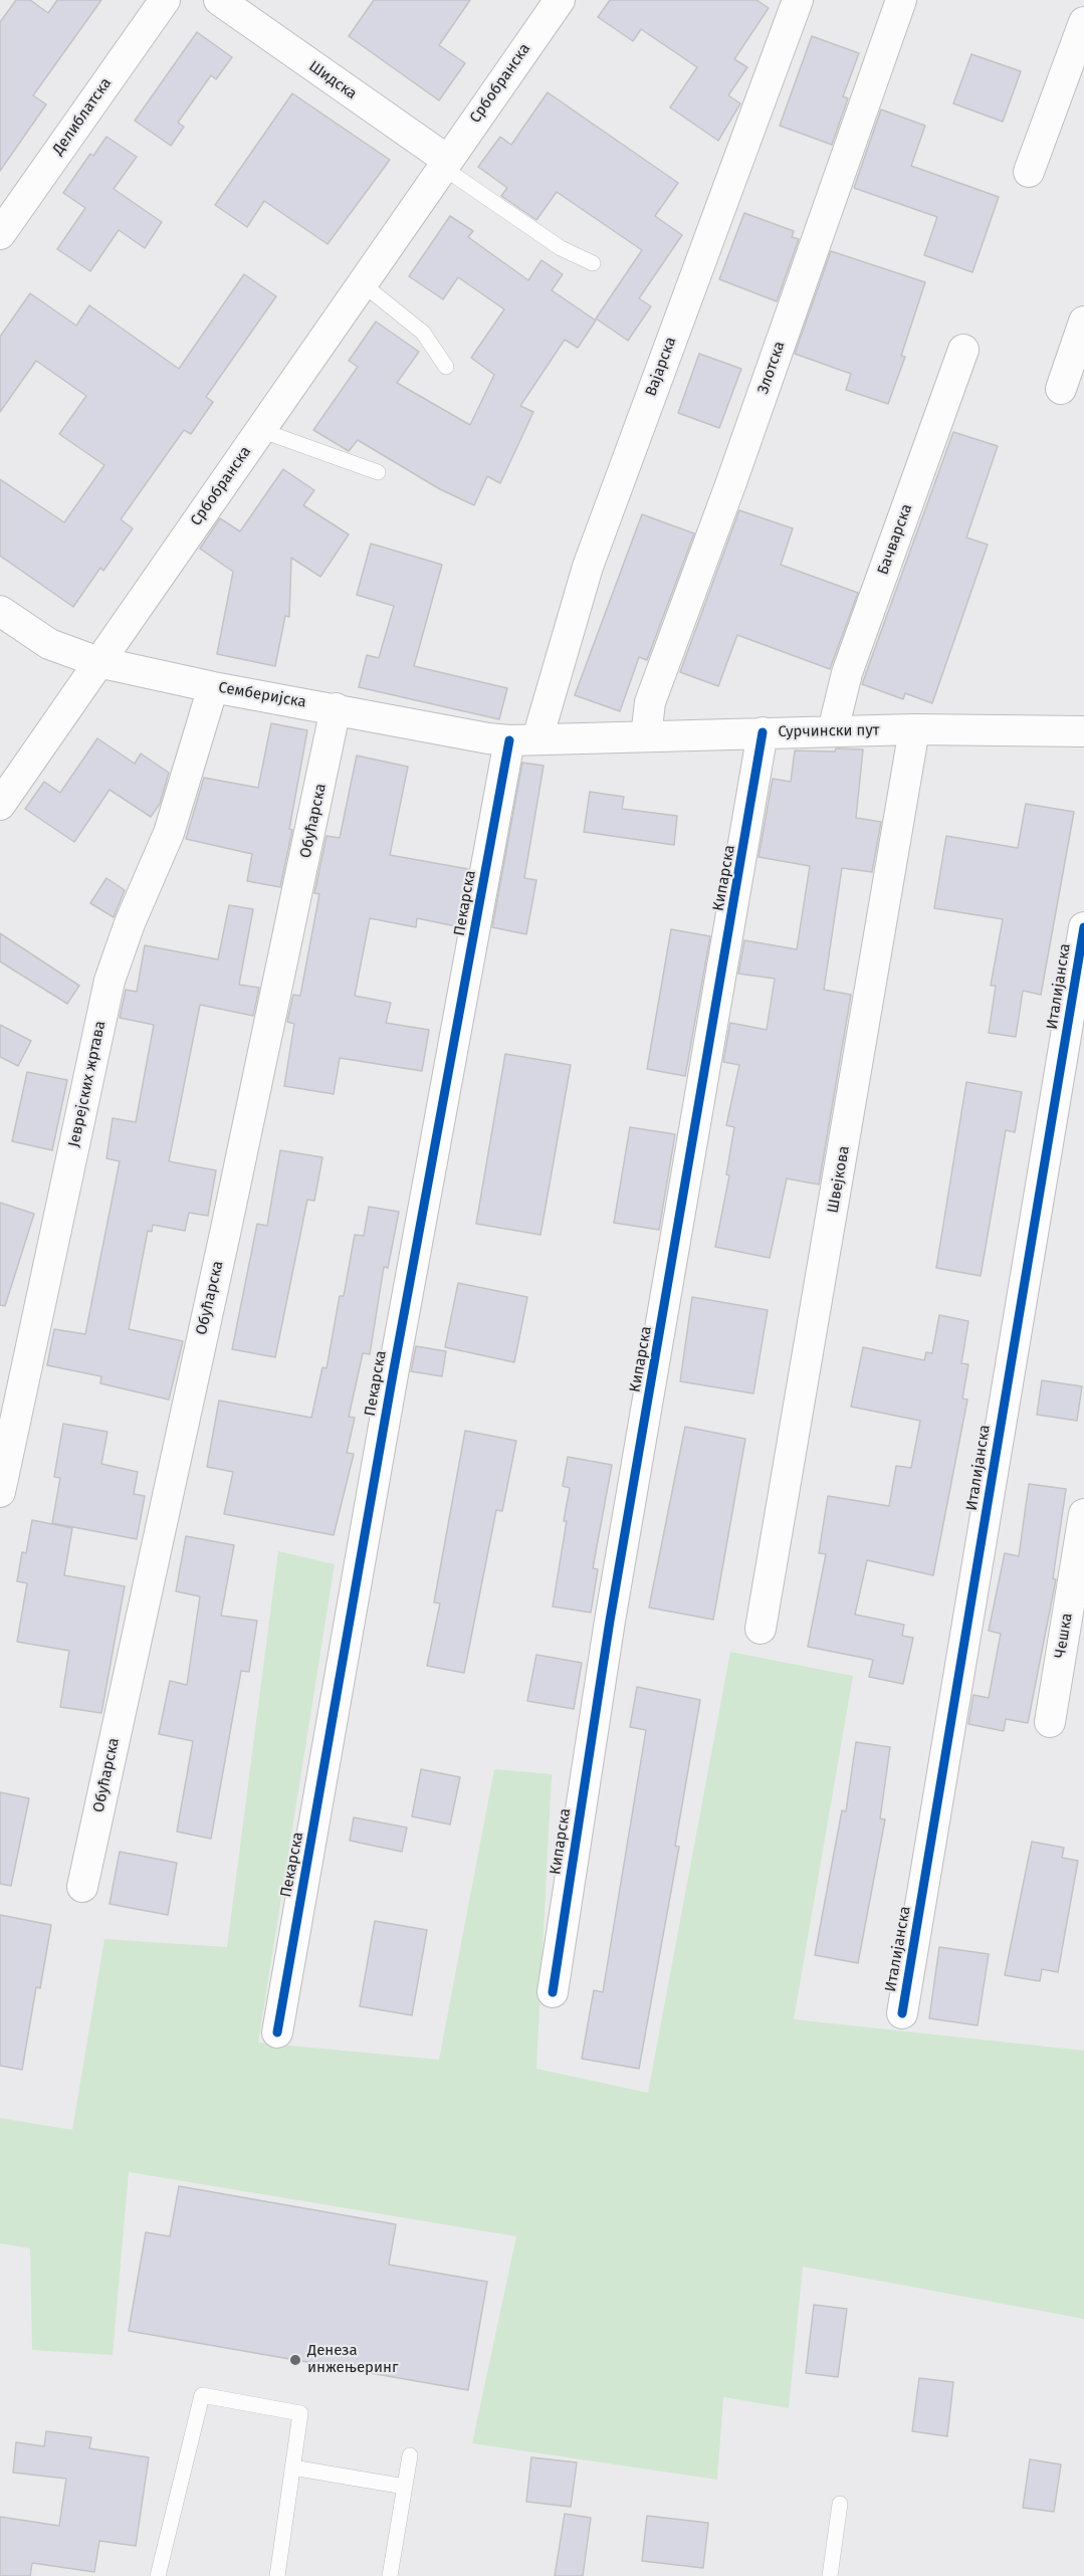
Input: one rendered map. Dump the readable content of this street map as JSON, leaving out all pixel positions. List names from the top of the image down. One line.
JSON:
{"streets":{"street":["Шидска","Србобранска","Делиблатска","Вајарска","Злотска","Бачварска","Семберијска","Сурчински пут","Обућарска","Кипарска","Пекарска","Италијанска","Јеврејских жртава","Швејкова","Чешка"]},"crossings":[["Шидска","Србобранска"],["Србобранска","Семберијска"],["Вајарска","Семберијска"],["Вајарска","Сурчински пут"],["Вајарска","Пекарска"],["Злотска","Сурчински пут"],["Бачварска","Сурчински пут"],["Семберијска","Сурчински пут"],["Семберијска","Обућарска"],["Семберијска","Пекарска"],["Семберијска","Јеврејских жртава"],["Сурчински пут","Кипарска"],["Сурчински пут","Пекарска"],["Сурчински пут","Швејкова"]],"places":["Денеза инжењеринг"]}
